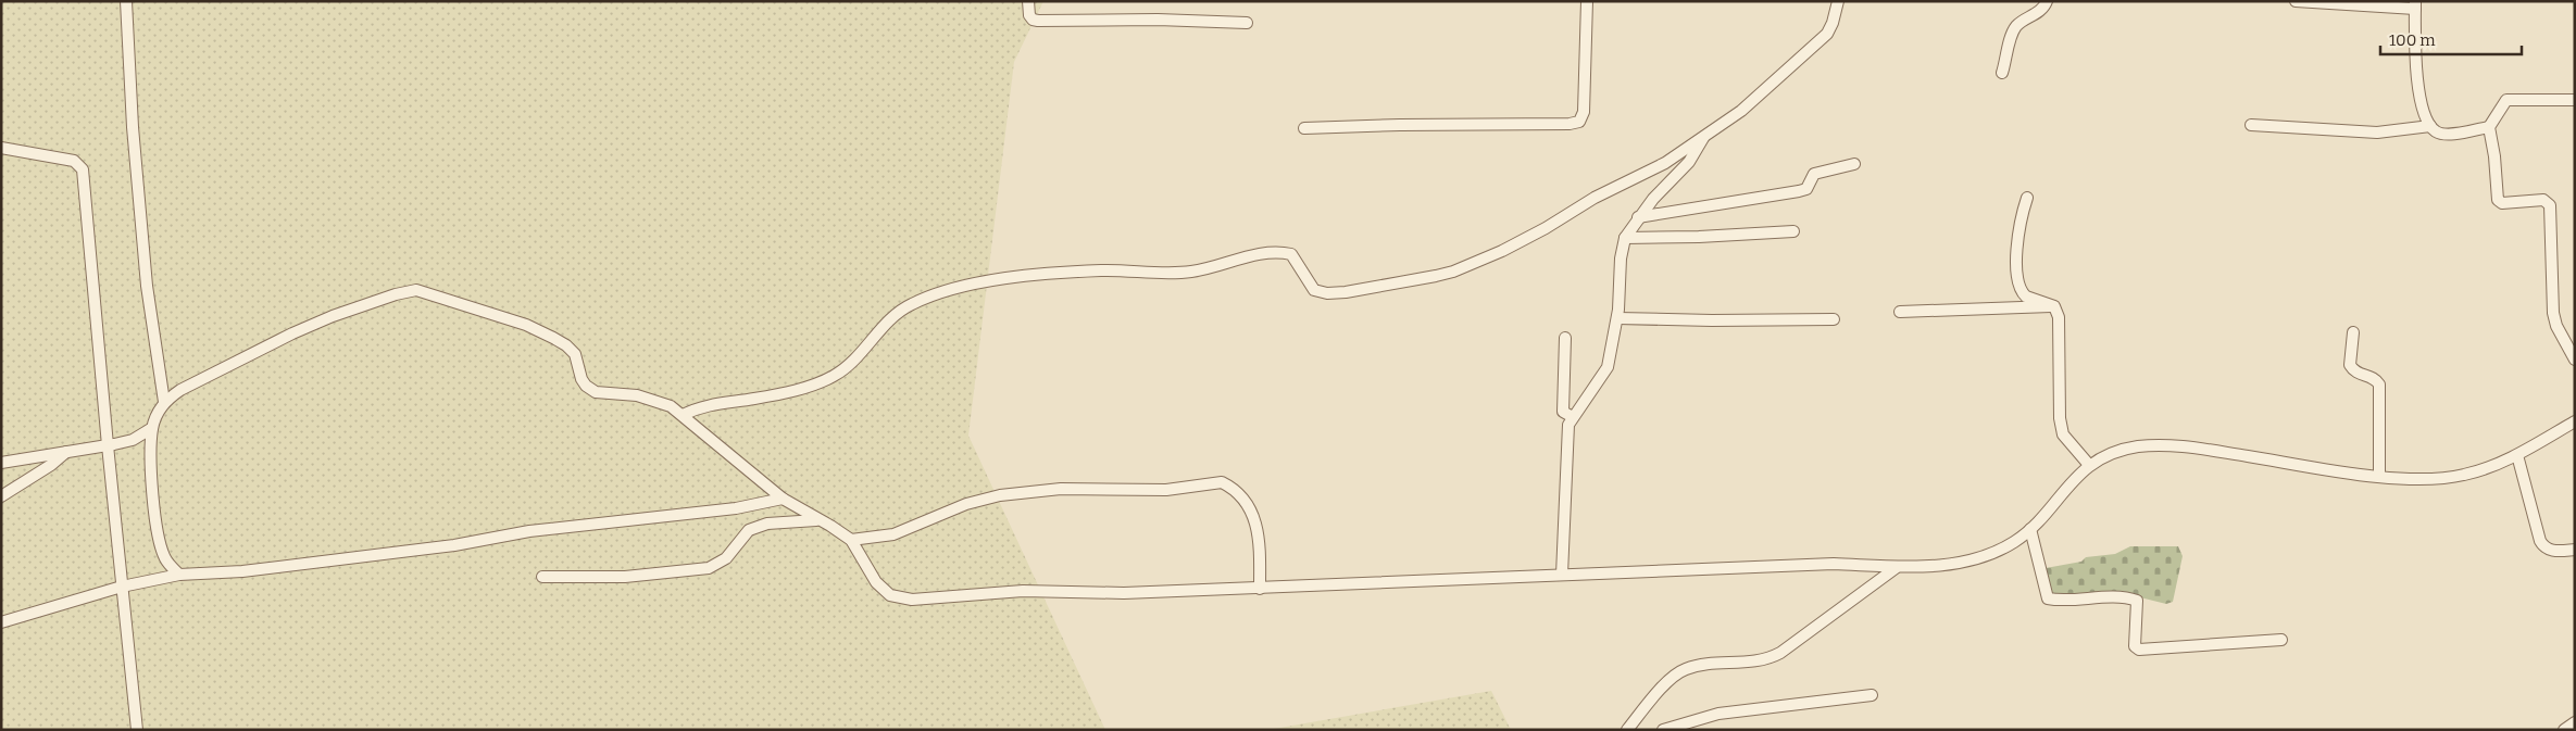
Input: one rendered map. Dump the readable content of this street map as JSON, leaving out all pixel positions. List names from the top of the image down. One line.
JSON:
{"scale_bar":"100 m"}
